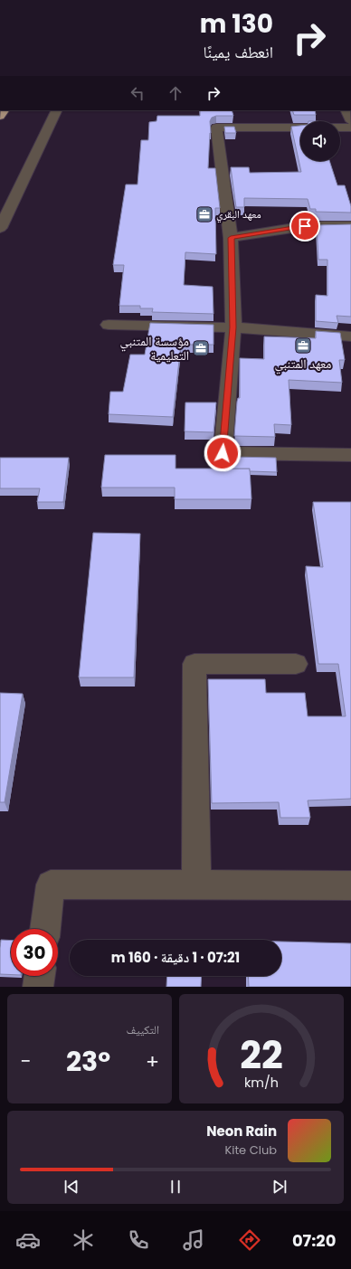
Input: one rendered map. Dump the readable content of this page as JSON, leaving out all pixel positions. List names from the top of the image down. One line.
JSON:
{"places":{"office":["معهد البقري","معهد المتنبي","مؤسسة المتنبي التعليمية"]},"page":{"turn":["130 m","انعطف يمينًا"],"limit":"30","trip":"07:21 · 1 دقيقة · 160 m","tile":"التكييف","heat":["−","23°","+"],"song":["Neon Rain","Kite Club"],"tabs":"07:20","gauge":["22","km/h"]}}
